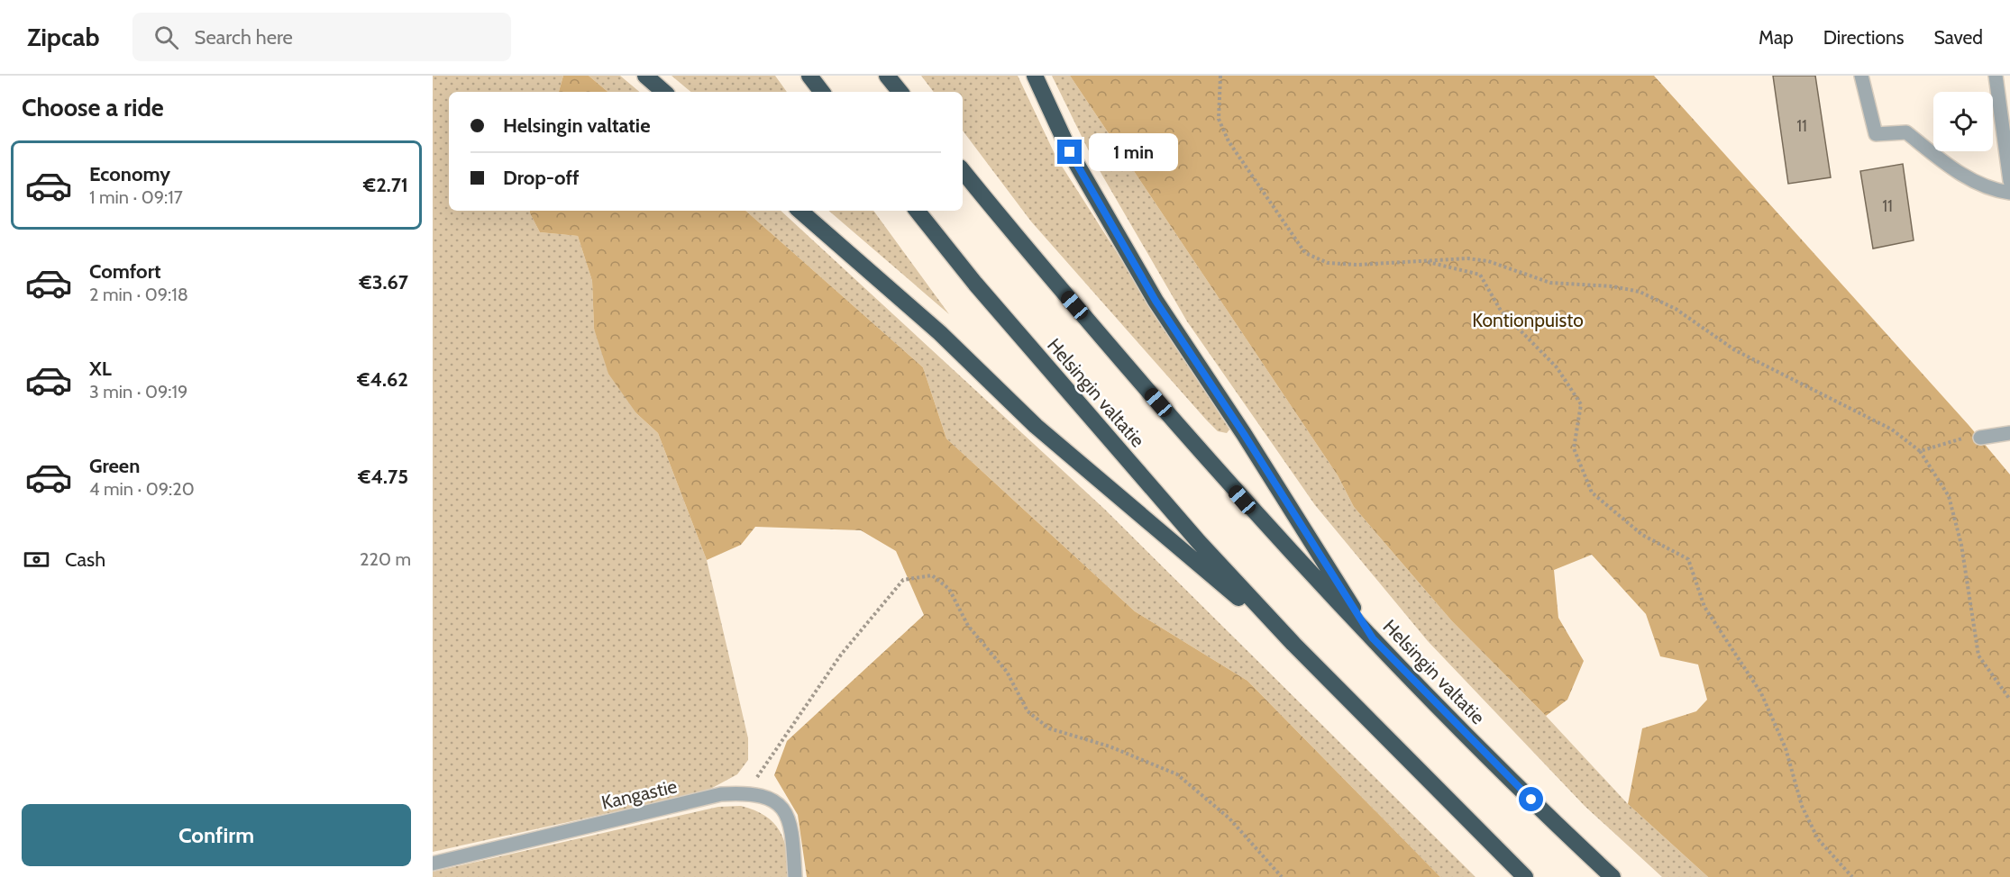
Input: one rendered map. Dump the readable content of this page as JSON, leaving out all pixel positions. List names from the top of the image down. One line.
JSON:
{"streets":{"highway":["Helsingin valtatie"],"street":["Kangastie"]},"parks":["Kontionpuisto"],"house_numbers":["11","11"],"page":{"header":"Zipcab","search":"Search here","nav":["Map","Directions","Saved"],"heading":"Choose a ride","banner":["Helsingin valtatie","Drop-off"],"bubble":"1 min","list":[{"name":"Economy","note":"1 min · 09:17","value":"€2.71"},{"name":"Comfort","note":"2 min · 09:18","value":"€3.67"},{"name":"XL","note":"3 min · 09:19","value":"€4.62"},{"name":"Green","note":"4 min · 09:20","value":"€4.75"}],"pay":["Cash","220 m"],"buttons":"Confirm"}}
